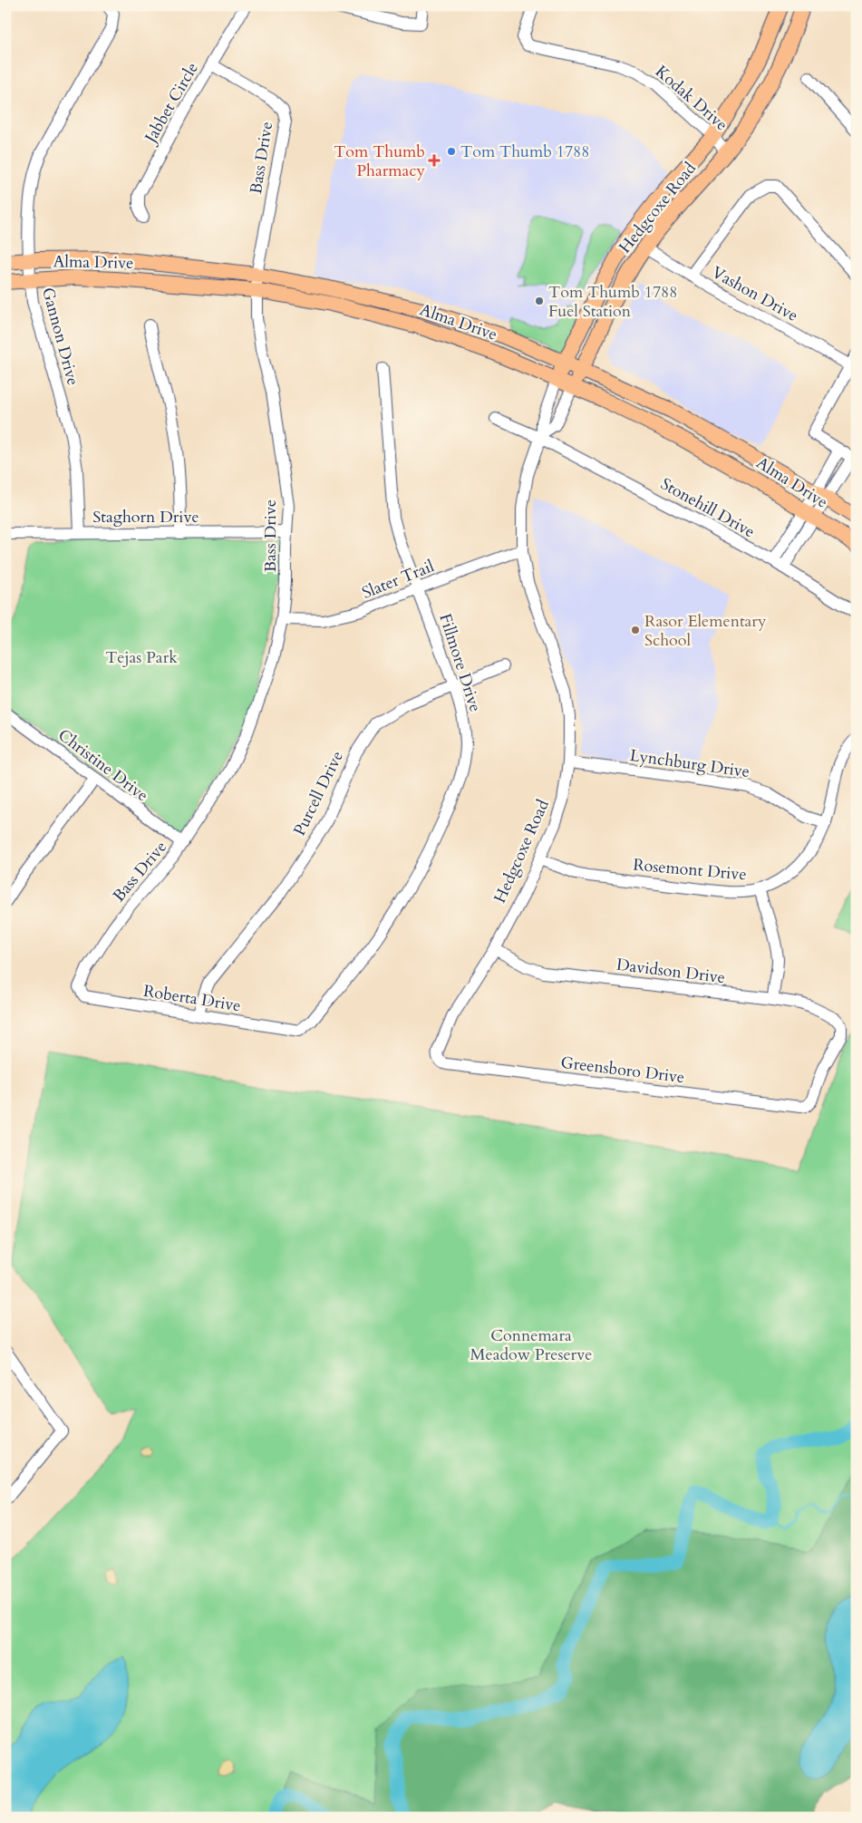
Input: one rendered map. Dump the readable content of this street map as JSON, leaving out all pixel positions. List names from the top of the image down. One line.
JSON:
{"streets":{"main road":["Hedgcoxe Road","Alma Drive"],"street":["Kodak Drive","Jabbet Circle","Bass Drive","Vashon Drive","Gannon Drive","Stonehill Drive","Staghorn Drive","Slater Trail","Fillmore Drive","Lynchburg Drive","Christine Drive","Purcell Drive","Rosemont Drive","Davidson Drive","Roberta Drive","Greensboro Drive"]},"crossings":[["Kodak Drive","Hedgcoxe Road"],["Jabbet Circle","Bass Drive"],["Bass Drive","Alma Drive"],["Bass Drive","Staghorn Drive"],["Bass Drive","Slater Trail"],["Bass Drive","Christine Drive"],["Bass Drive","Roberta Drive"],["Hedgcoxe Road","Alma Drive"],["Hedgcoxe Road","Vashon Drive"],["Hedgcoxe Road","Stonehill Drive"],["Hedgcoxe Road","Slater Trail"],["Hedgcoxe Road","Lynchburg Drive"],["Hedgcoxe Road","Rosemont Drive"],["Hedgcoxe Road","Davidson Drive"],["Hedgcoxe Road","Greensboro Drive"],["Alma Drive","Gannon Drive"],["Gannon Drive","Staghorn Drive"],["Slater Trail","Fillmore Drive"],["Fillmore Drive","Purcell Drive"],["Fillmore Drive","Roberta Drive"],["Lynchburg Drive","Rosemont Drive"],["Purcell Drive","Roberta Drive"],["Davidson Drive","Greensboro Drive"]],"parks":["Tejas Park","Connemara Meadow Preserve"],"places":{"other":["Tom Thumb 1788","Tom Thumb 1788 Fuel Station","Rasor Elementary School"],"health":["Tom Thumb Pharmacy"]}}
